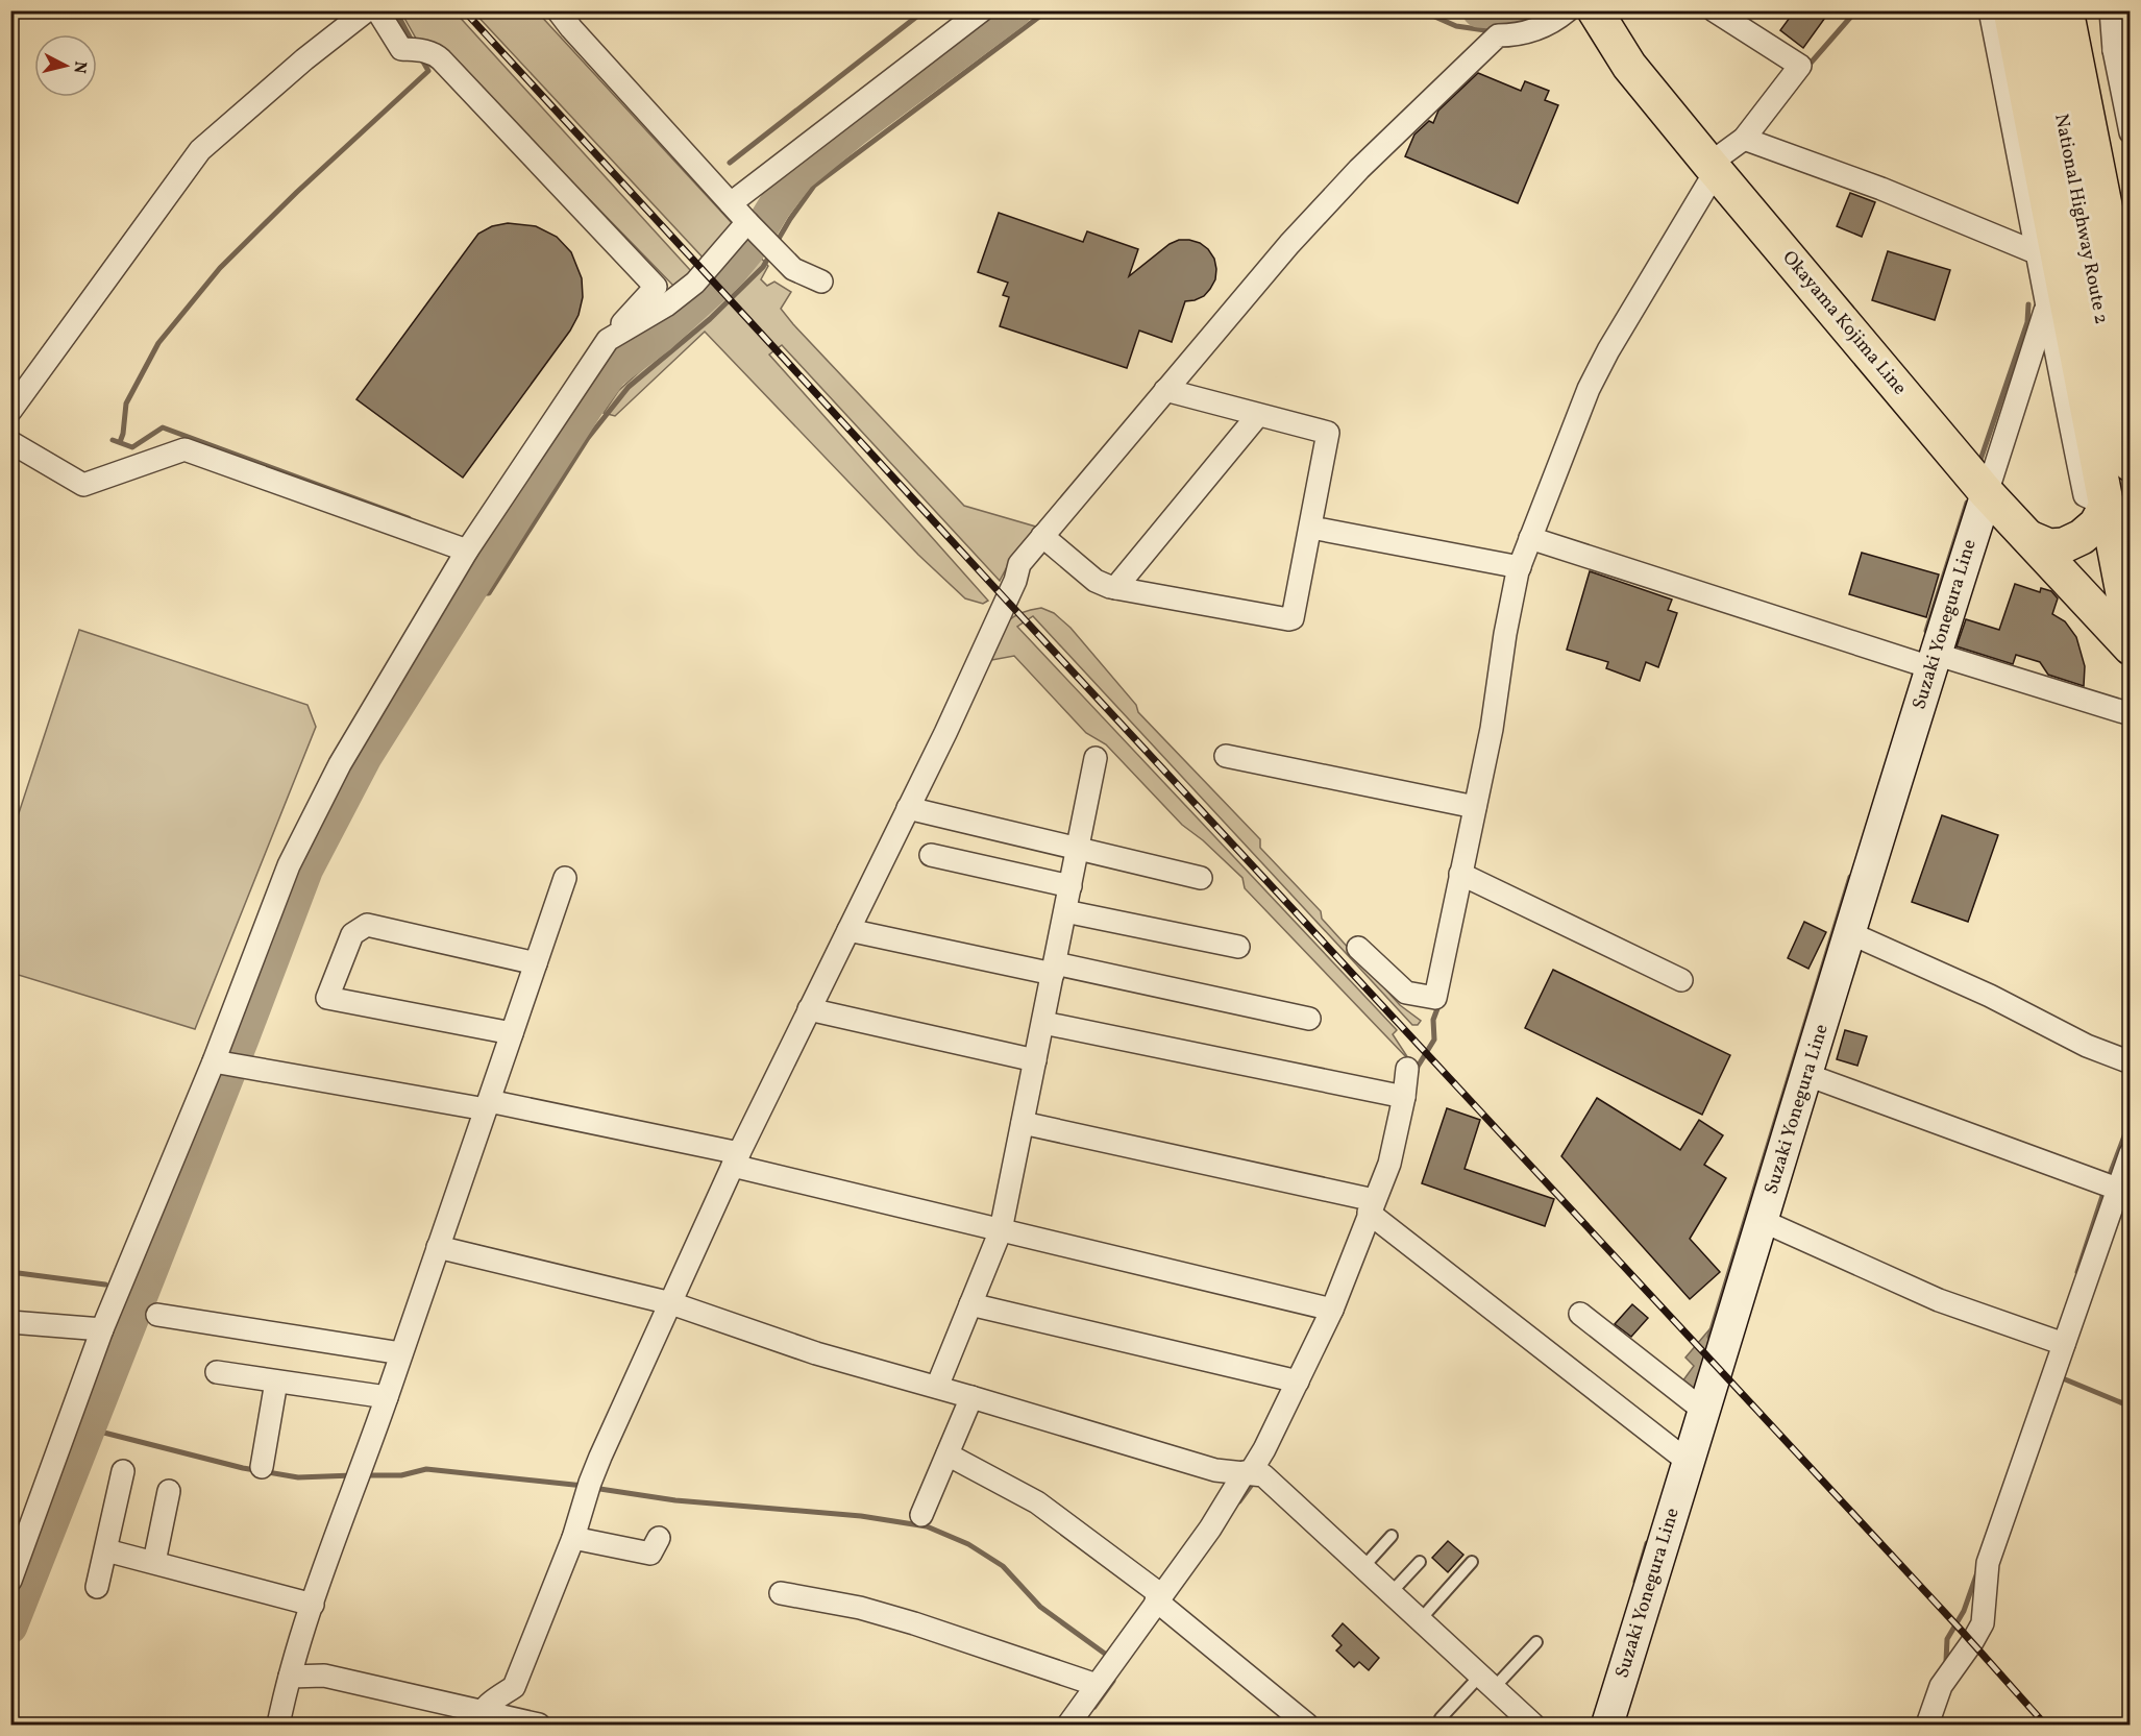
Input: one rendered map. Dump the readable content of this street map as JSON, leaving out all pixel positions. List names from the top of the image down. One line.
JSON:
{"streets":{"main road":["National Highway Route 2","Okayama Kojima Line","Suzaki Yonegura Line"]},"crossings":[["Okayama Kojima Line","Suzaki Yonegura Line"]],"north":"right"}
